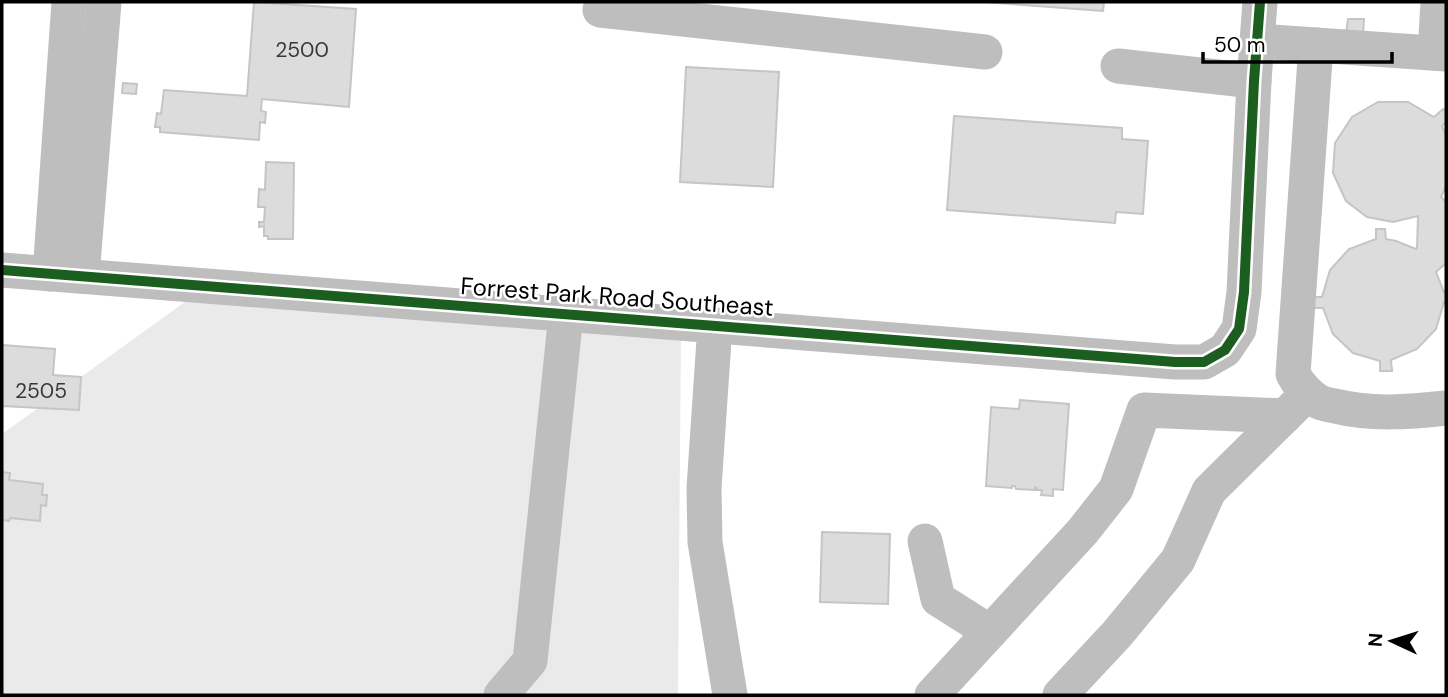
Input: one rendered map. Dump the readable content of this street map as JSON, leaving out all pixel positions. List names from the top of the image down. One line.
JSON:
{"streets":{"street":["Forrest Park Road Southeast"]},"house_numbers":["2500","2505"],"scale_bar":"50 m","north":"left"}
